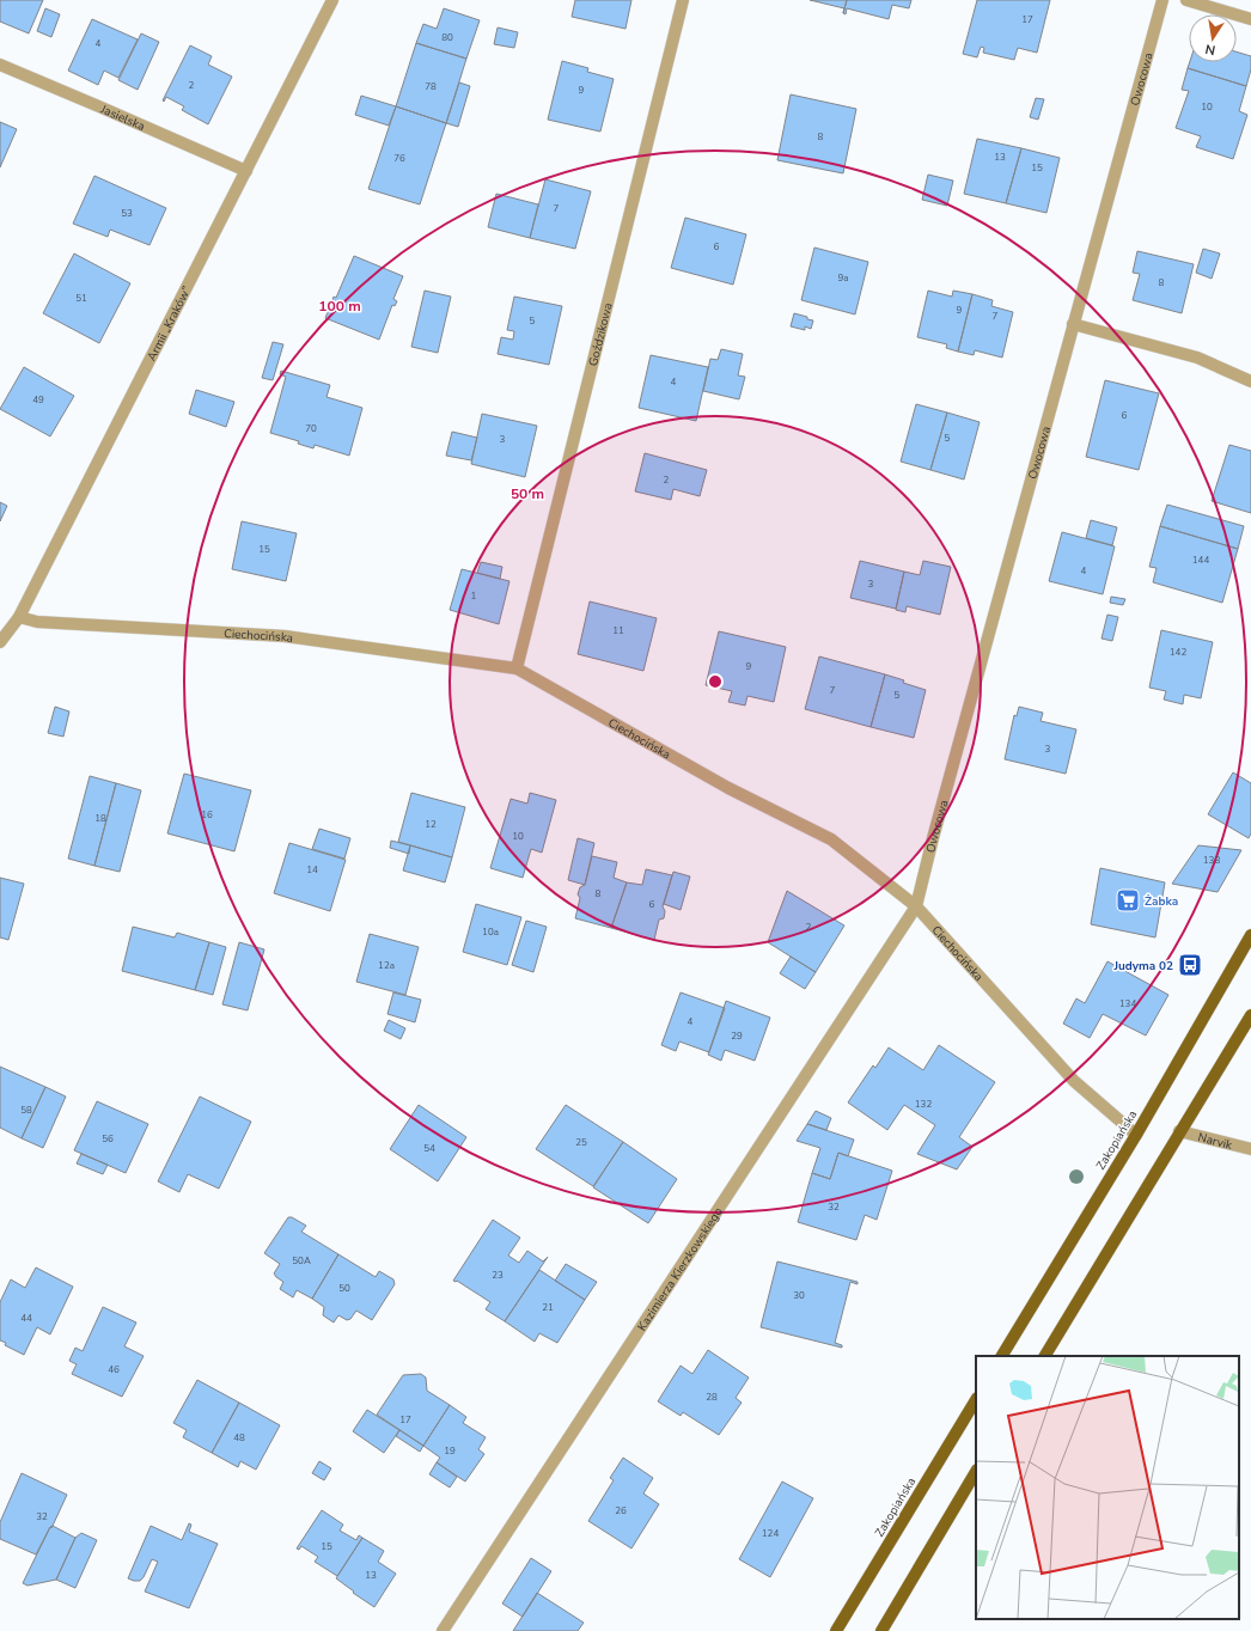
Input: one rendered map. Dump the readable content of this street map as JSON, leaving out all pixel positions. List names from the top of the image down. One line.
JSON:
{"streets":{"main road":["Zakopiańska"],"street":["Owocowa","Jasielska","Armii „Kraków”","Goździkowa","Ciechocińska","Narvik","Kazimierza Kierzkowskiego"]},"crossings":[["Owocowa","Ciechocińska"],["Owocowa","Kazimierza Kierzkowskiego"],["Jasielska","Armii „Kraków”"],["Armii „Kraków”","Ciechocińska"],["Goździkowa","Ciechocińska"],["Ciechocińska","Zakopiańska"],["Ciechocińska","Kazimierza Kierzkowskiego"]],"places":{"supermarket":["Żabka"],"bus stop":["Judyma 02"]},"house_numbers":["17","80","4","2","78","9","10","8","13","76","15","7","53","6","9a","8","51","9","7","5","4","49","6","70","5","3","2","15","144","4","3","1","11","142","9","7","5","3","16","18","12","10","138","14","8","6","2","10a","12a","134","4","29","132","58","56","25","54","32","50A","23","50","30","21","44","46","28","17","48","19","26","32","124","15","13"],"north":"bottom","rings":["100 m","50 m"]}
